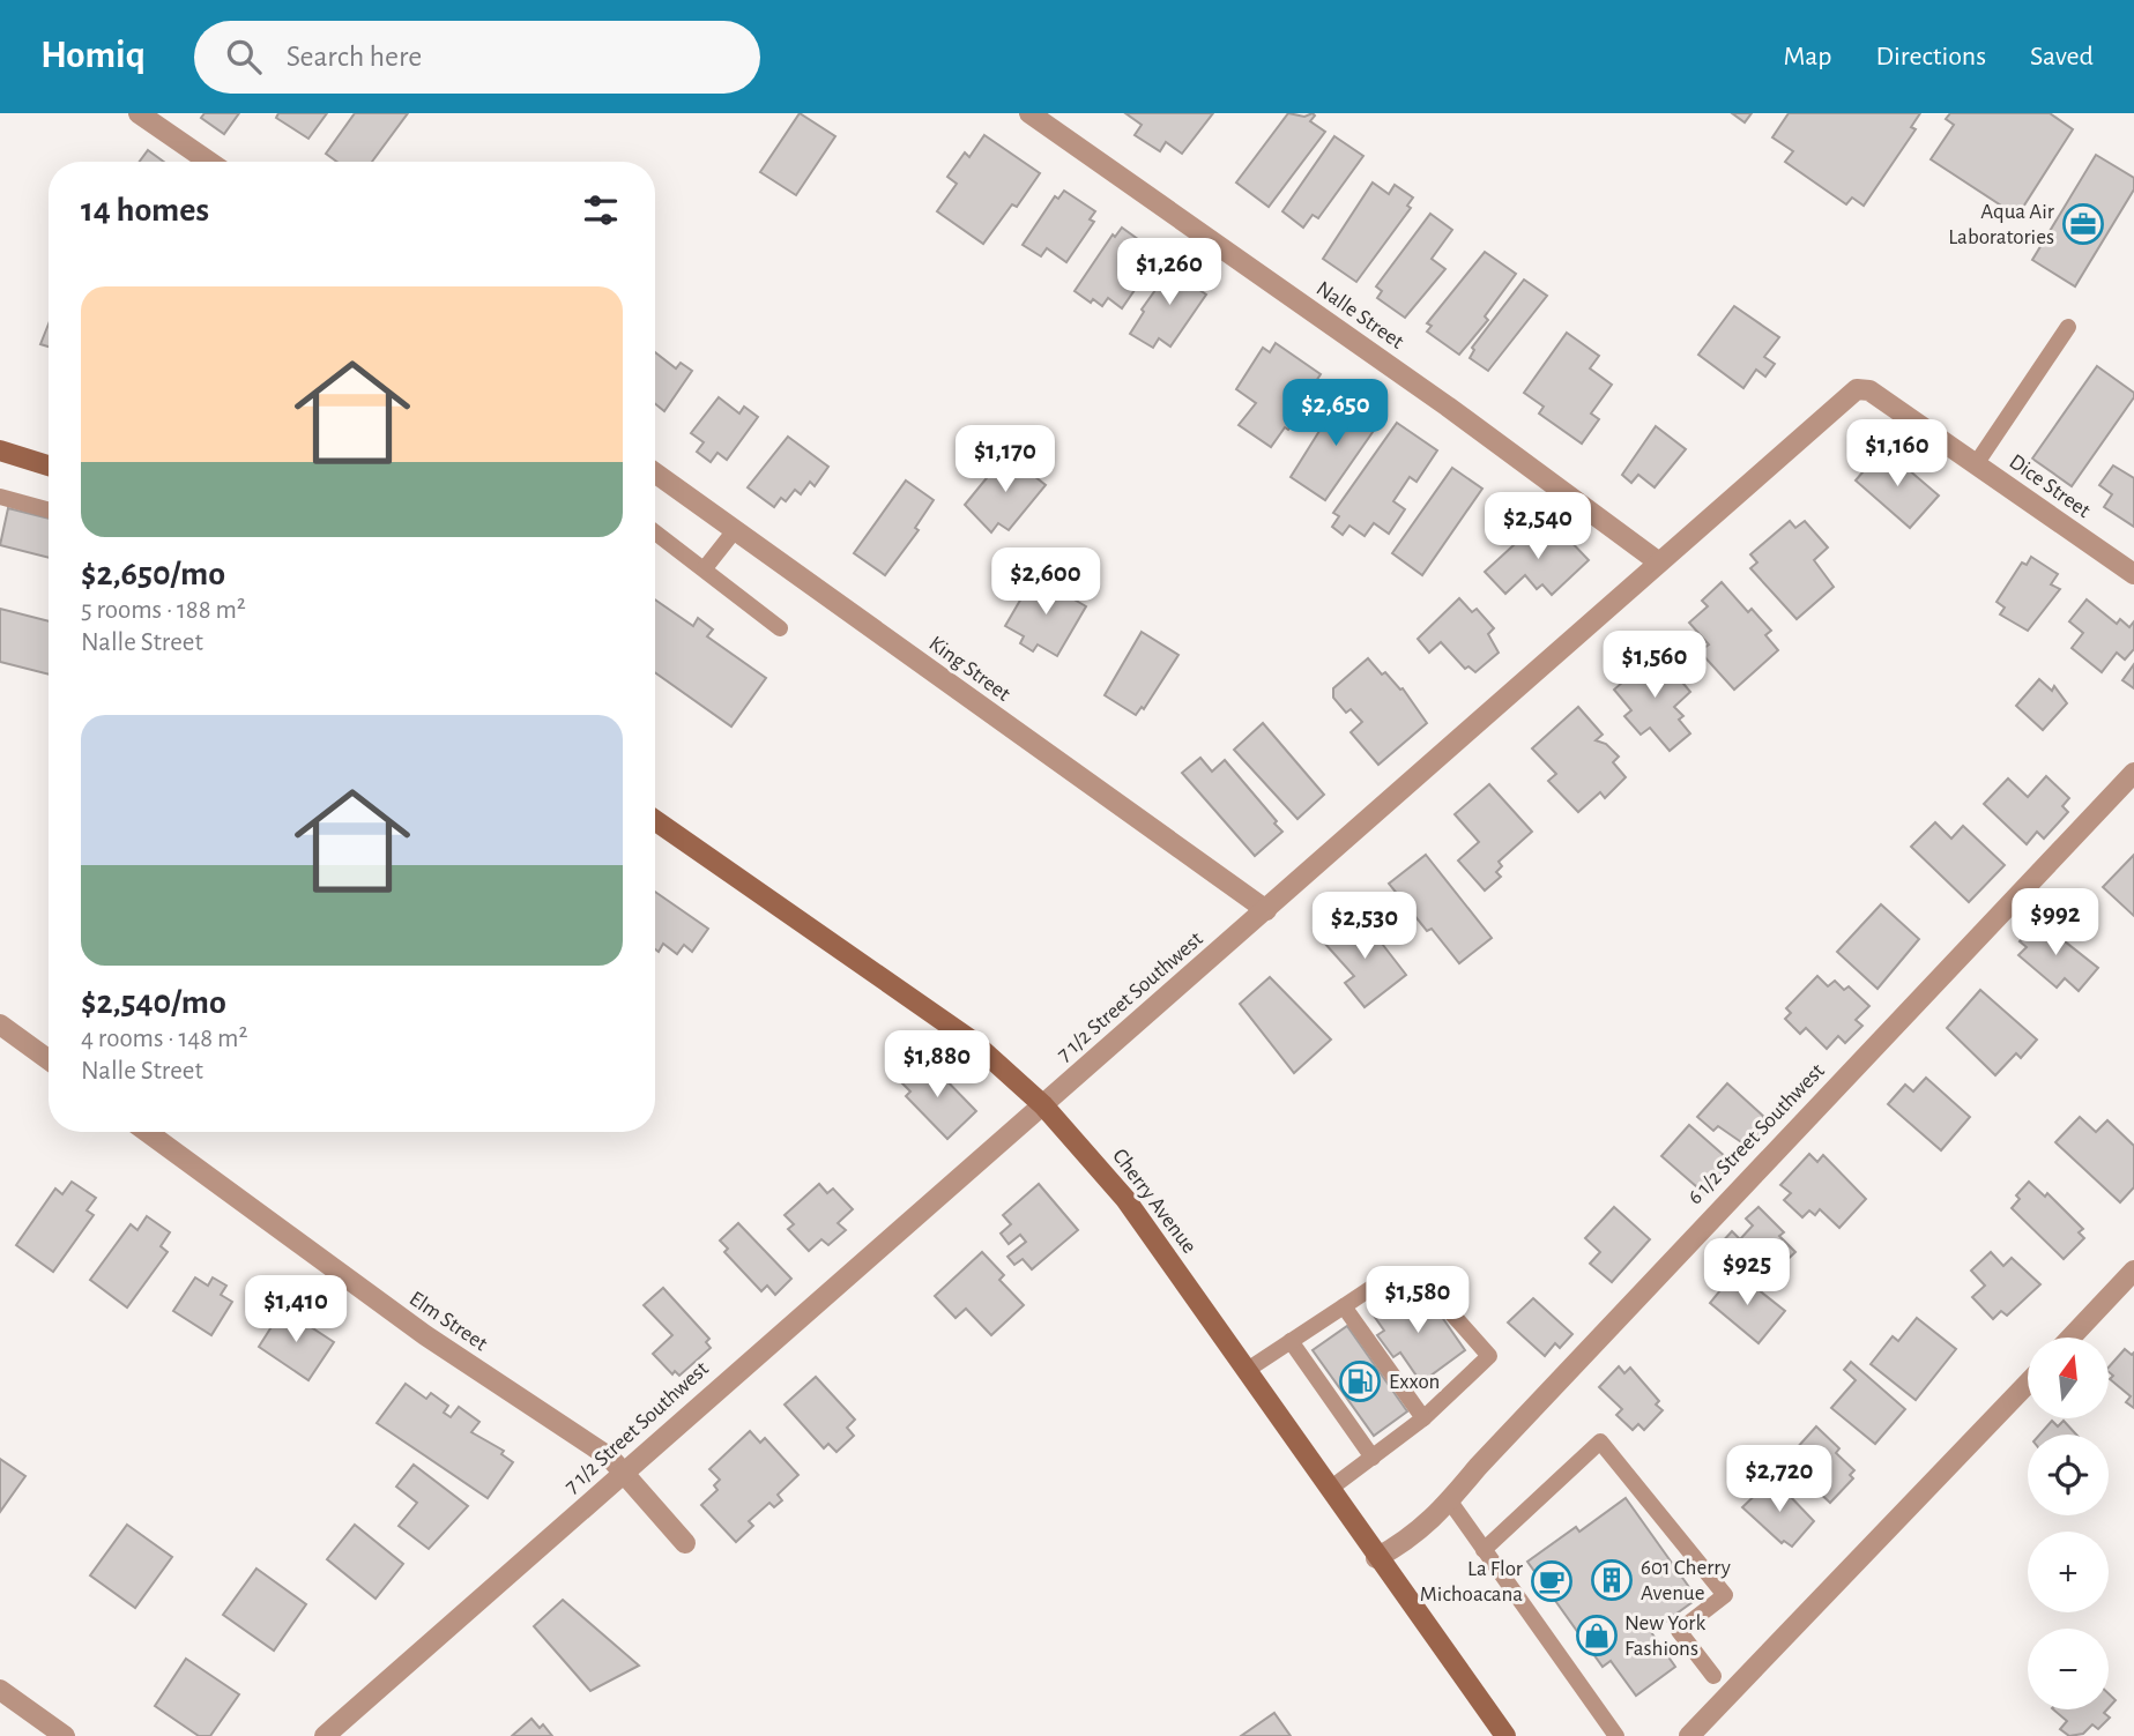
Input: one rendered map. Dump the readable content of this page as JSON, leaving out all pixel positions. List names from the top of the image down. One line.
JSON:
{"streets":{"main road":["Cherry Avenue"],"street":["Nalle Street","Dice Street","King Street","7 1/2 Street Southwest","6 1/2 Street Southwest","Elm Street"]},"crossings":[["Nalle Street","7 1/2 Street Southwest"],["Dice Street","7 1/2 Street Southwest"],["King Street","7 1/2 Street Southwest"],["7 1/2 Street Southwest","Cherry Avenue"],["7 1/2 Street Southwest","Elm Street"],["6 1/2 Street Southwest","Cherry Avenue"]],"places":{"office":["Aqua Air Laboratories"],"fuel station":["Exxon"],"building":["601 Cherry Avenue"],"cafe":["La Flor Michoacana"],"shop":["New York Fashions"]},"north":"top","page":{"header":"Homiq","search":"Search here","nav":["Map","Directions","Saved"],"heading":"14 homes","price":["$1,260","$2,650","$1,160","$1,170","$2,540","$2,600","$1,560","$992","$2,530","$1,880","$925","$1,580","$1,410","$2,720"],"list":[{"name":"$2,650/mo","note":"5 rooms · 188 m² · Nalle Street"},{"name":"$2,540/mo","note":"4 rooms · 148 m² · Nalle Street"}],"map_buttons":["+","−"]}}
